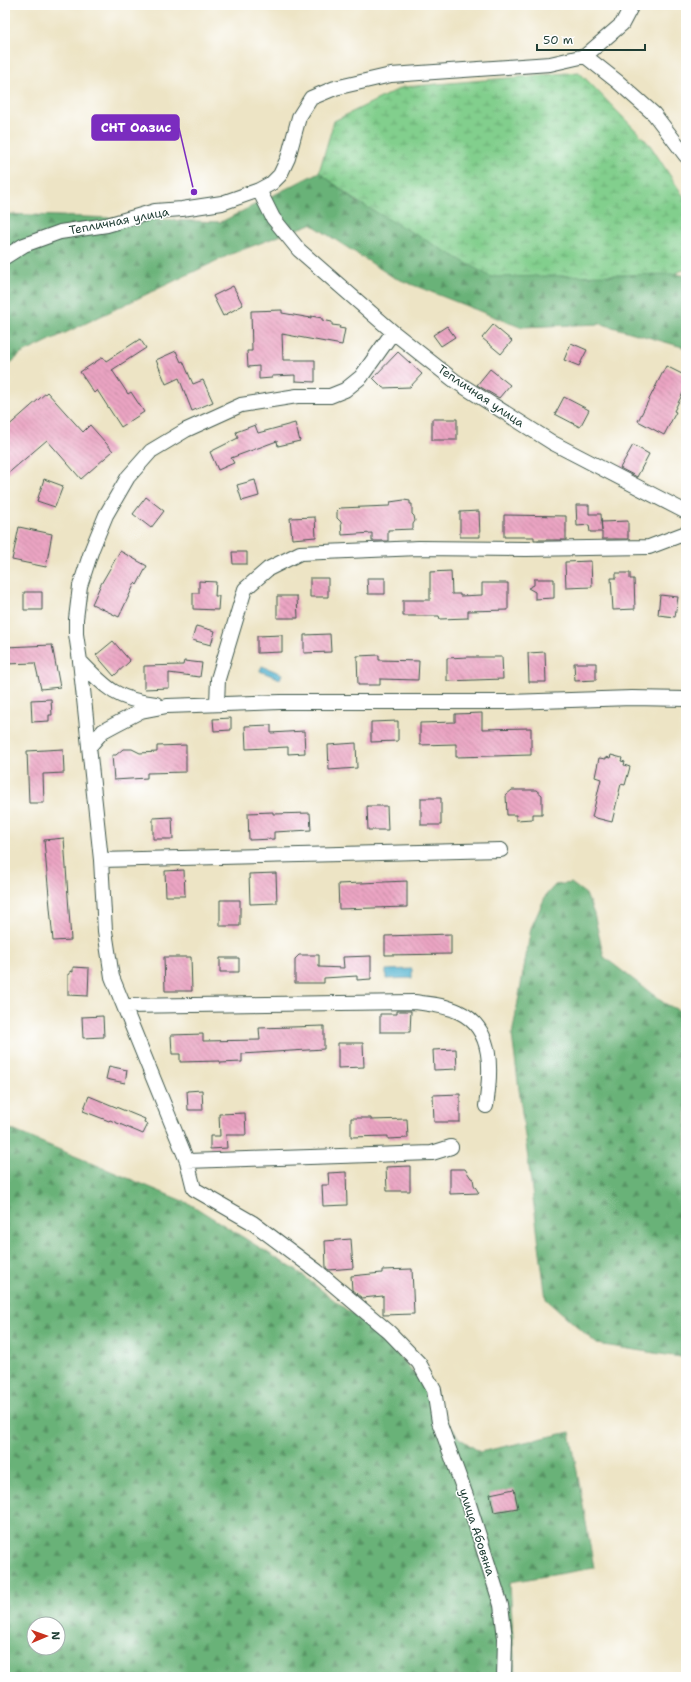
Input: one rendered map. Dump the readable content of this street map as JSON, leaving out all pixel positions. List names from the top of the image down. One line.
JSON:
{"streets":{"street":["Тепличная улица","улица Абовяна"]},"places":["СНТ Оазис"],"scale_bar":"50 m","north":"right"}
